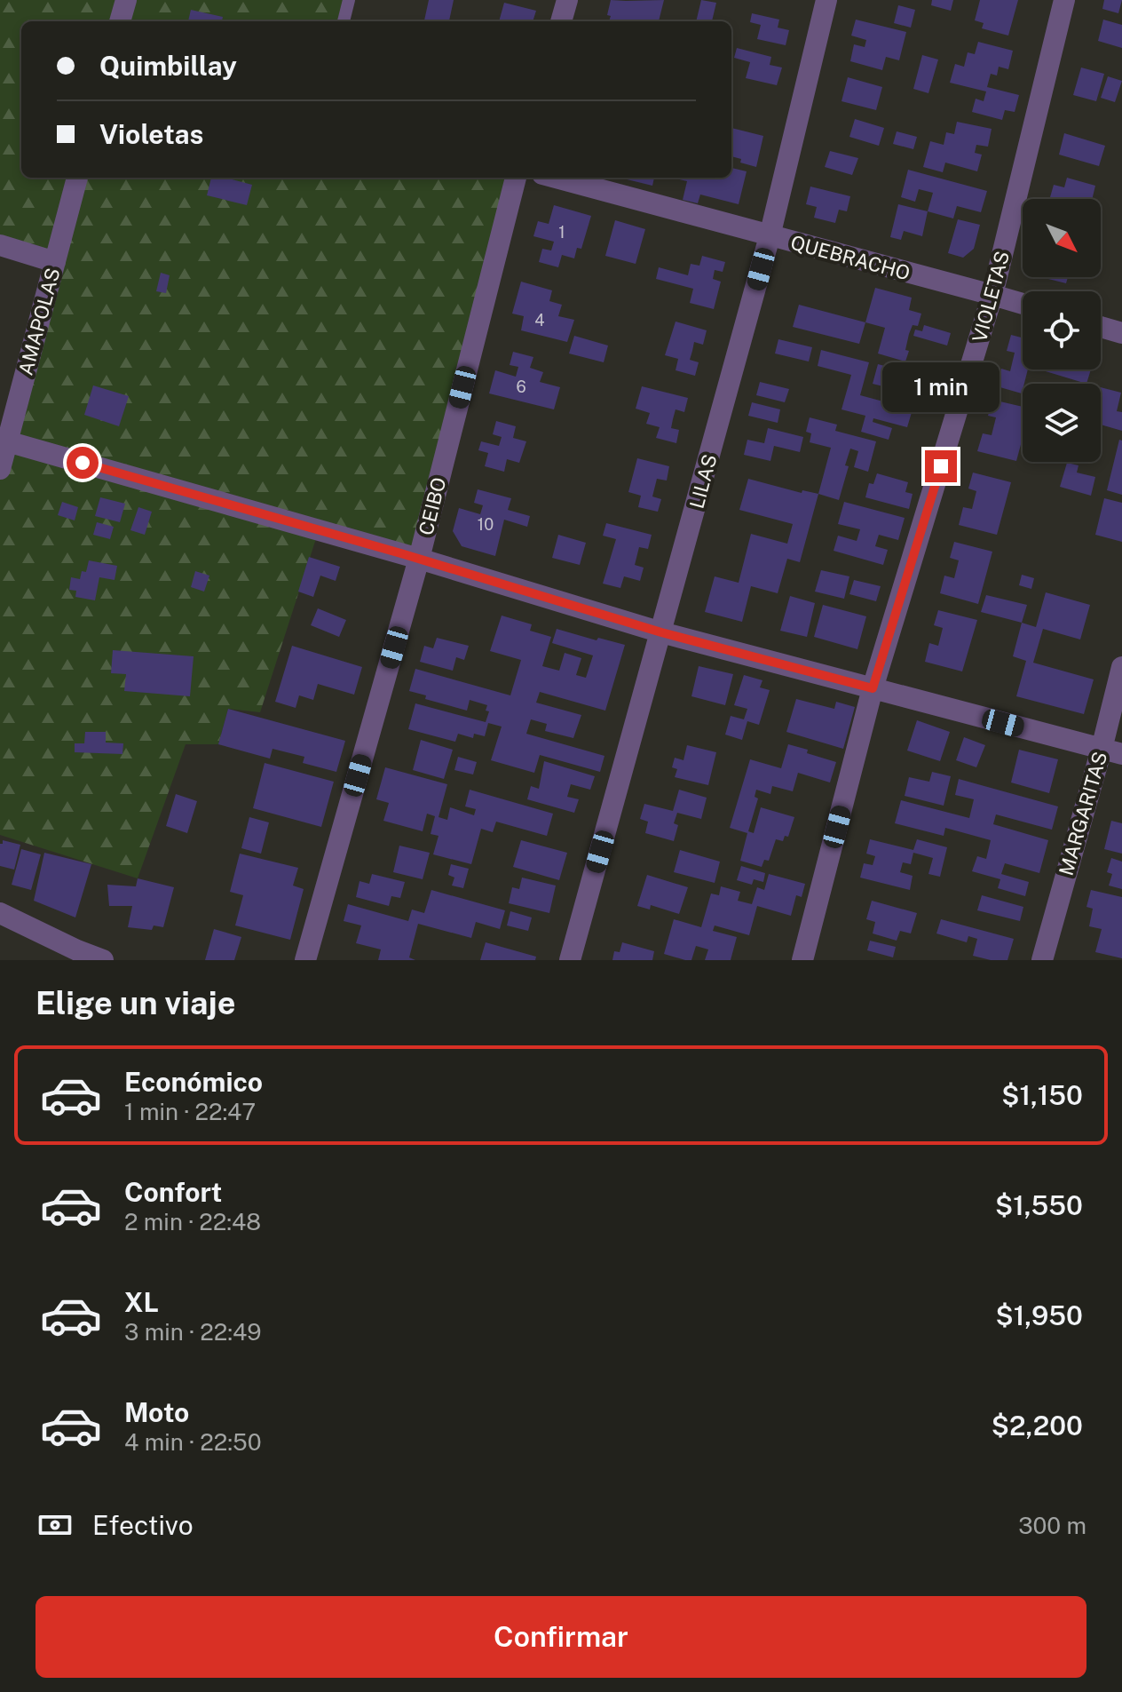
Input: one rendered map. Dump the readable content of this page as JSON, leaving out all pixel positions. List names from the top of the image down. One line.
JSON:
{"streets":{"street":["QUEBRACHO","VIOLETAS","AMAPOLAS","LILAS","CEIBO","MARGARITAS"]},"crossings":[["QUEBRACHO","VIOLETAS"],["QUEBRACHO","LILAS"]],"house_numbers":["1","4","6","10"],"north":"bottom right","page":{"banner":["Quimbillay","Violetas"],"bubble":"1 min","heading":"Elige un viaje","list":[{"name":"Económico","note":"1 min · 22:47","value":"$1,150"},{"name":"Confort","note":"2 min · 22:48","value":"$1,550"},{"name":"XL","note":"3 min · 22:49","value":"$1,950"},{"name":"Moto","note":"4 min · 22:50","value":"$2,200"}],"pay":["Efectivo","300 m"],"buttons":"Confirmar"}}
